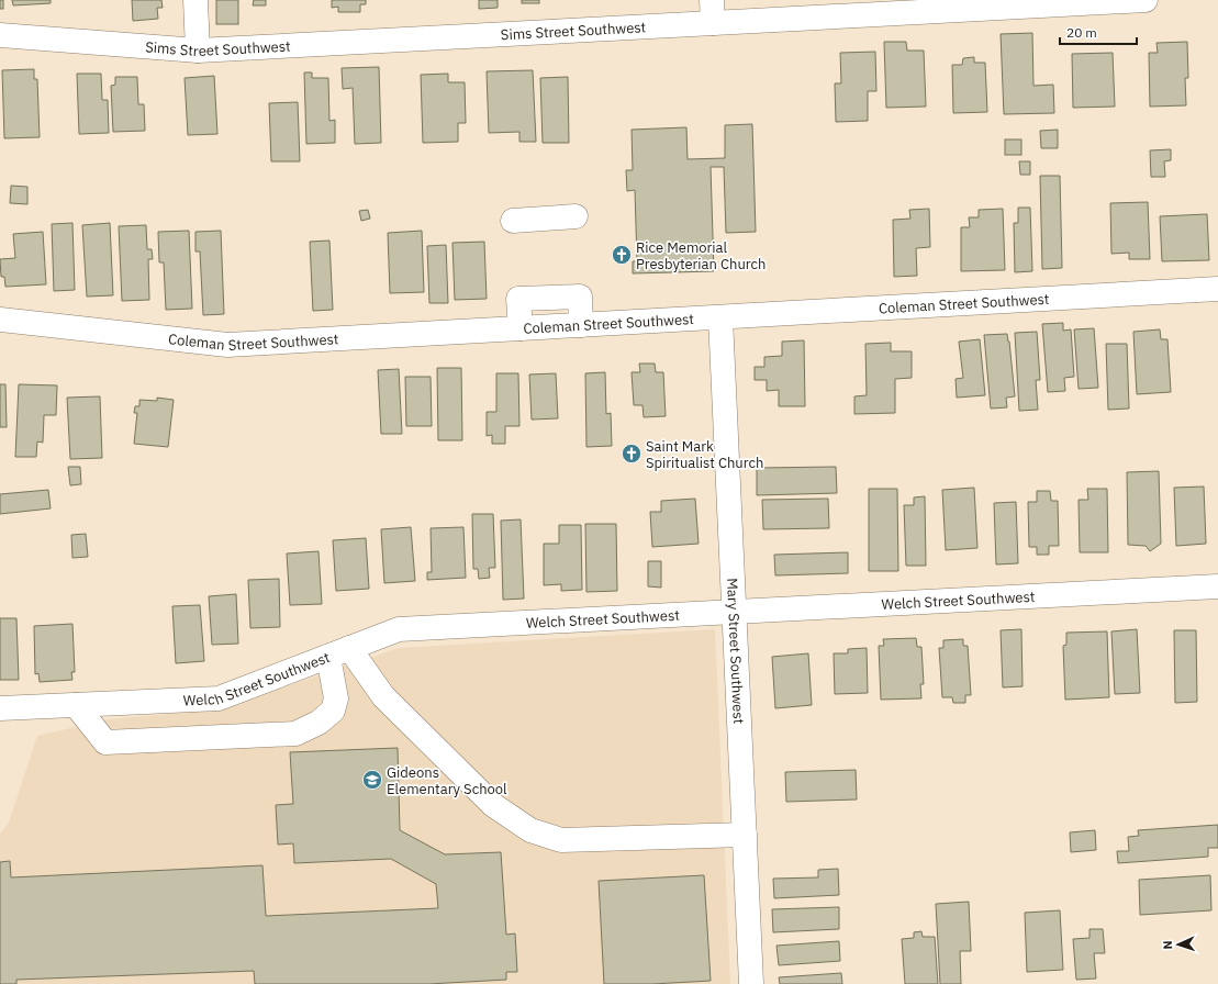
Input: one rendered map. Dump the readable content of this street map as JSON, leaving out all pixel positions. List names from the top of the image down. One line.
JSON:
{"streets":{"street":["Sims Street Southwest","Coleman Street Southwest","Welch Street Southwest","Mary Street Southwest"]},"crossings":[["Coleman Street Southwest","Mary Street Southwest"],["Welch Street Southwest","Mary Street Southwest"]],"places":{"church":["Rice Memorial Presbyterian Church","Saint Mark Spiritualist Church"],"school or university":["Gideons Elementary School"]},"scale_bar":"20 m","north":"left"}
